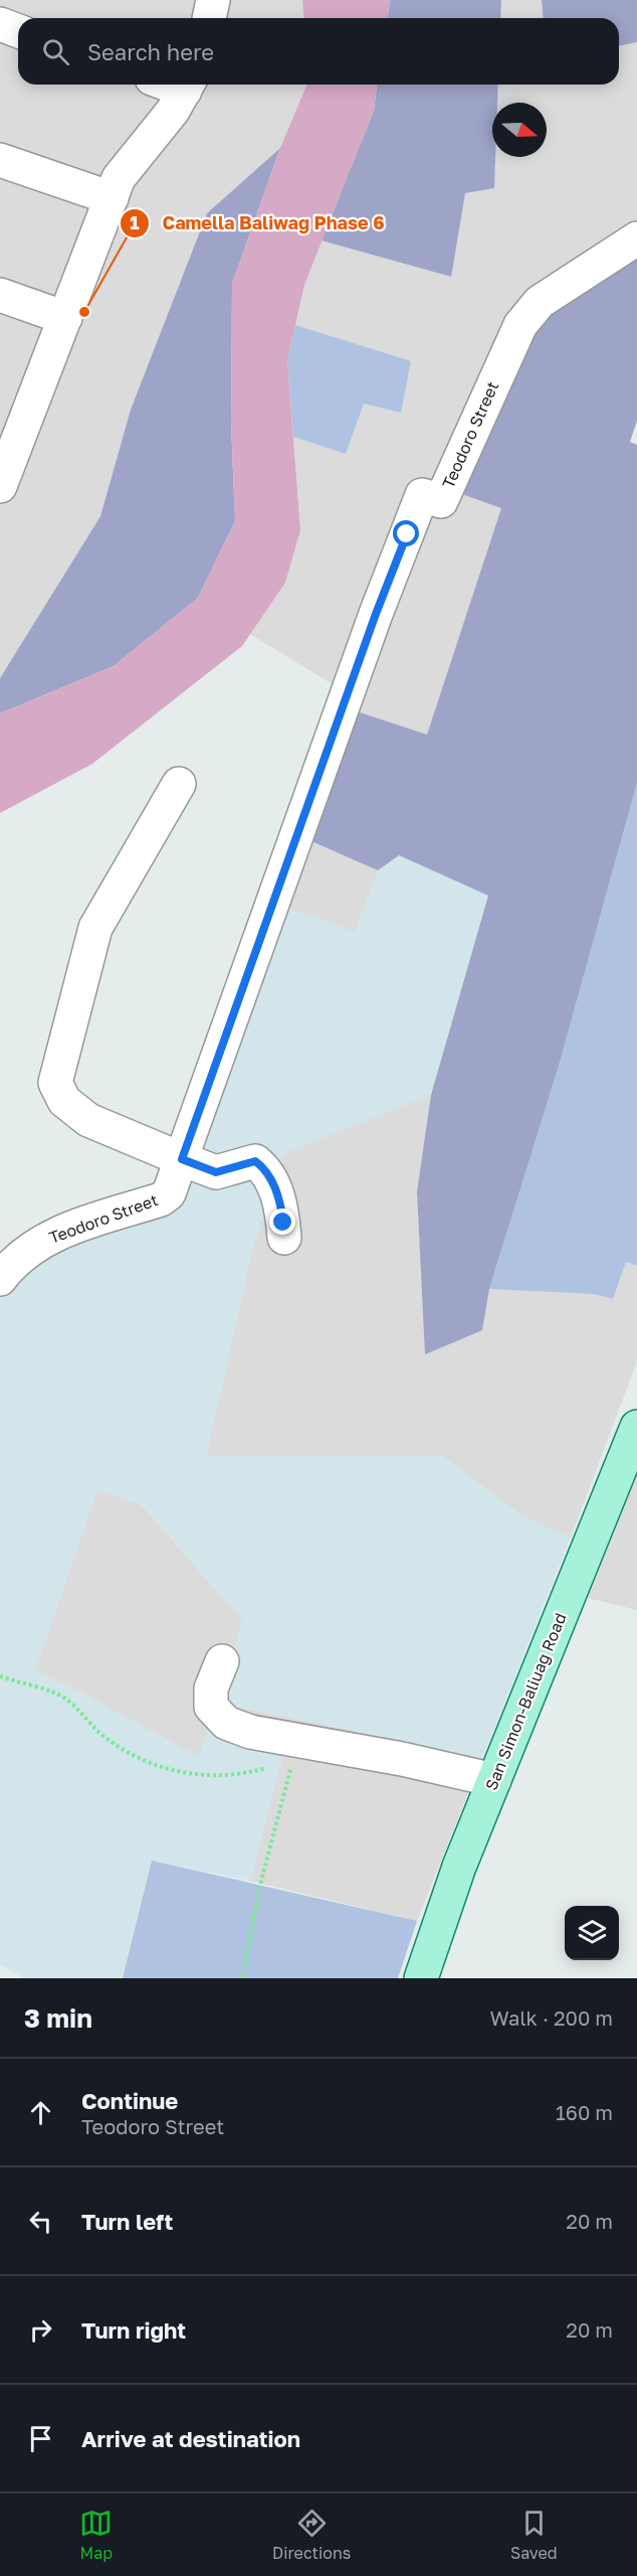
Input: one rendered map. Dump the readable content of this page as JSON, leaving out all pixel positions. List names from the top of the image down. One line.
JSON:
{"streets":{"main road":["San Simon-Baliuag Road"],"street":["Teodoro Street"]},"places":["Camella Baliwag Phase 6"],"north":"right","page":{"search":"Search here","heading":["3 min","Walk · 200 m"],"list":[["Continue","Teodoro Street","160 m"],["Turn left","20 m"],["Turn right","20 m"],"Arrive at destination"],"nav":["Map","Directions","Saved"]}}
